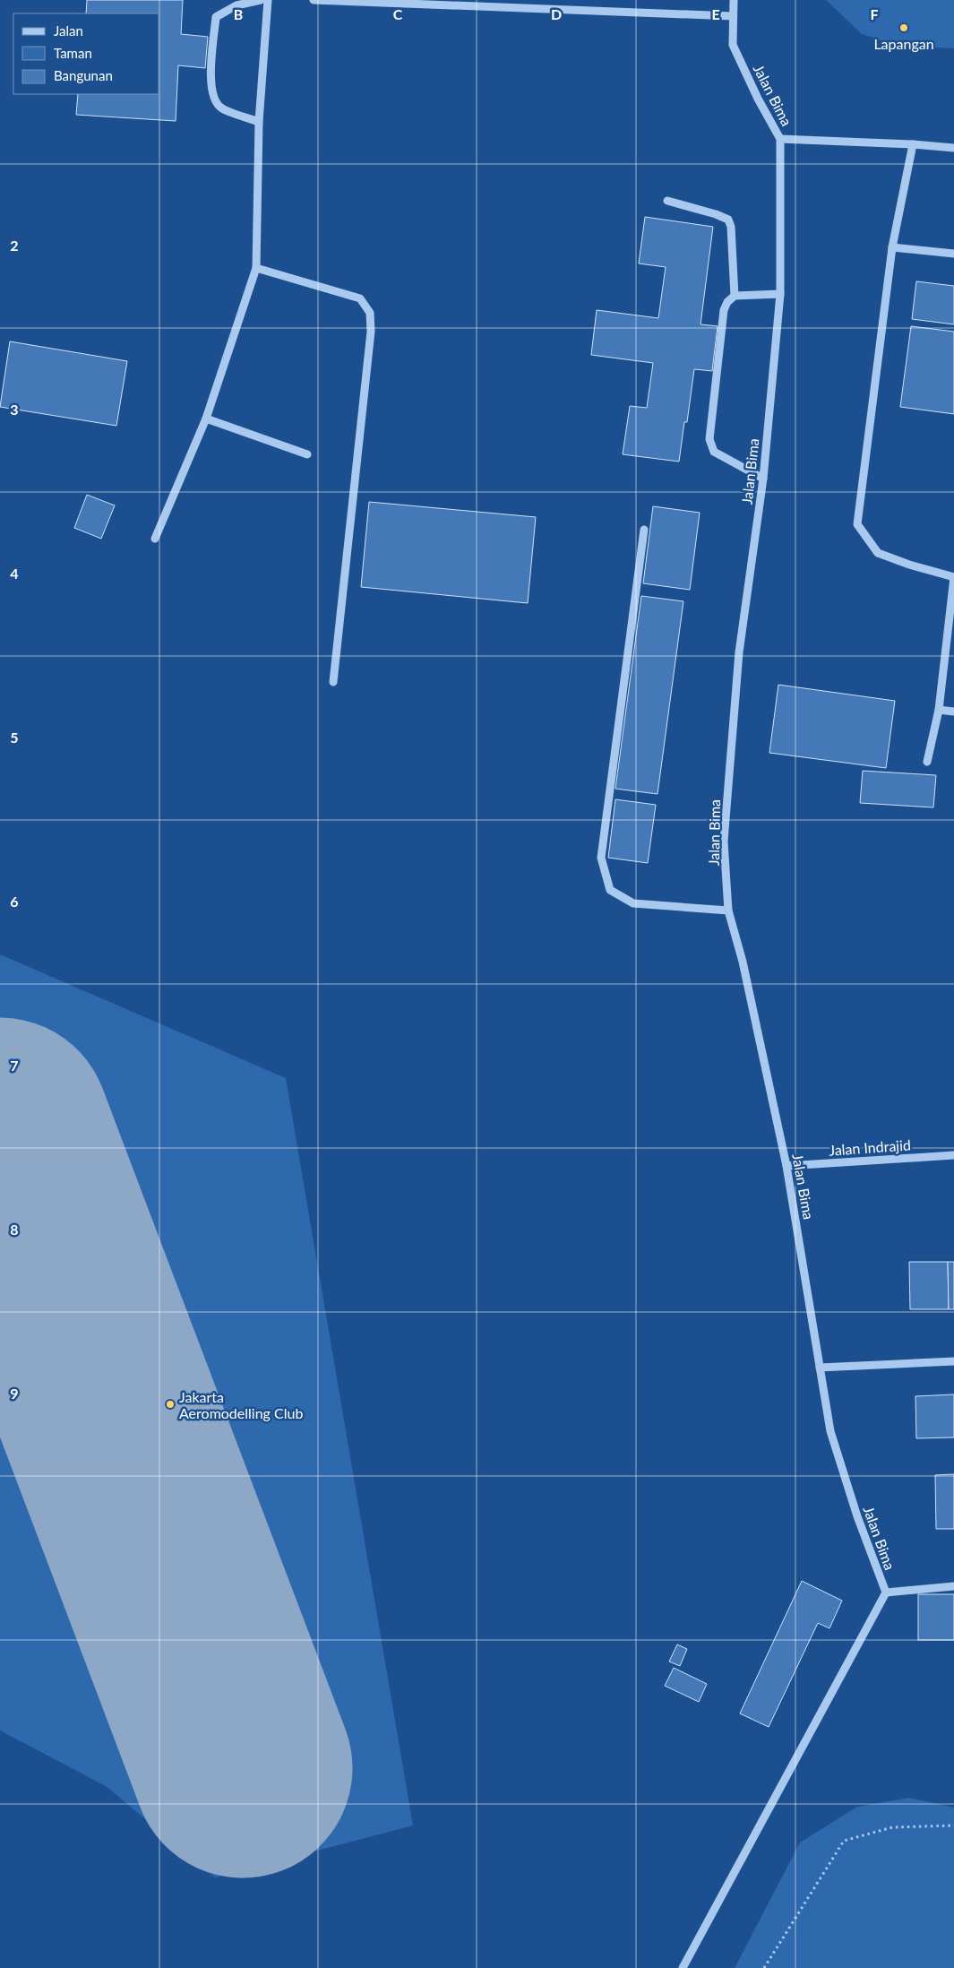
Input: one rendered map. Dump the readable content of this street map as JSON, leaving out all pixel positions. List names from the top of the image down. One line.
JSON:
{"streets":{"street":["Jalan Bima","Jalan Indrajid"]},"crossings":[["Jalan Bima","Jalan Indrajid"]],"places":["Lapangan","Jakarta Aeromodelling Club"],"legend":["Jalan","Taman","Bangunan"],"grid":{"columns":["B","C","D","E","F"],"rows":["2","3","4","5","6","7","8","9"]}}
